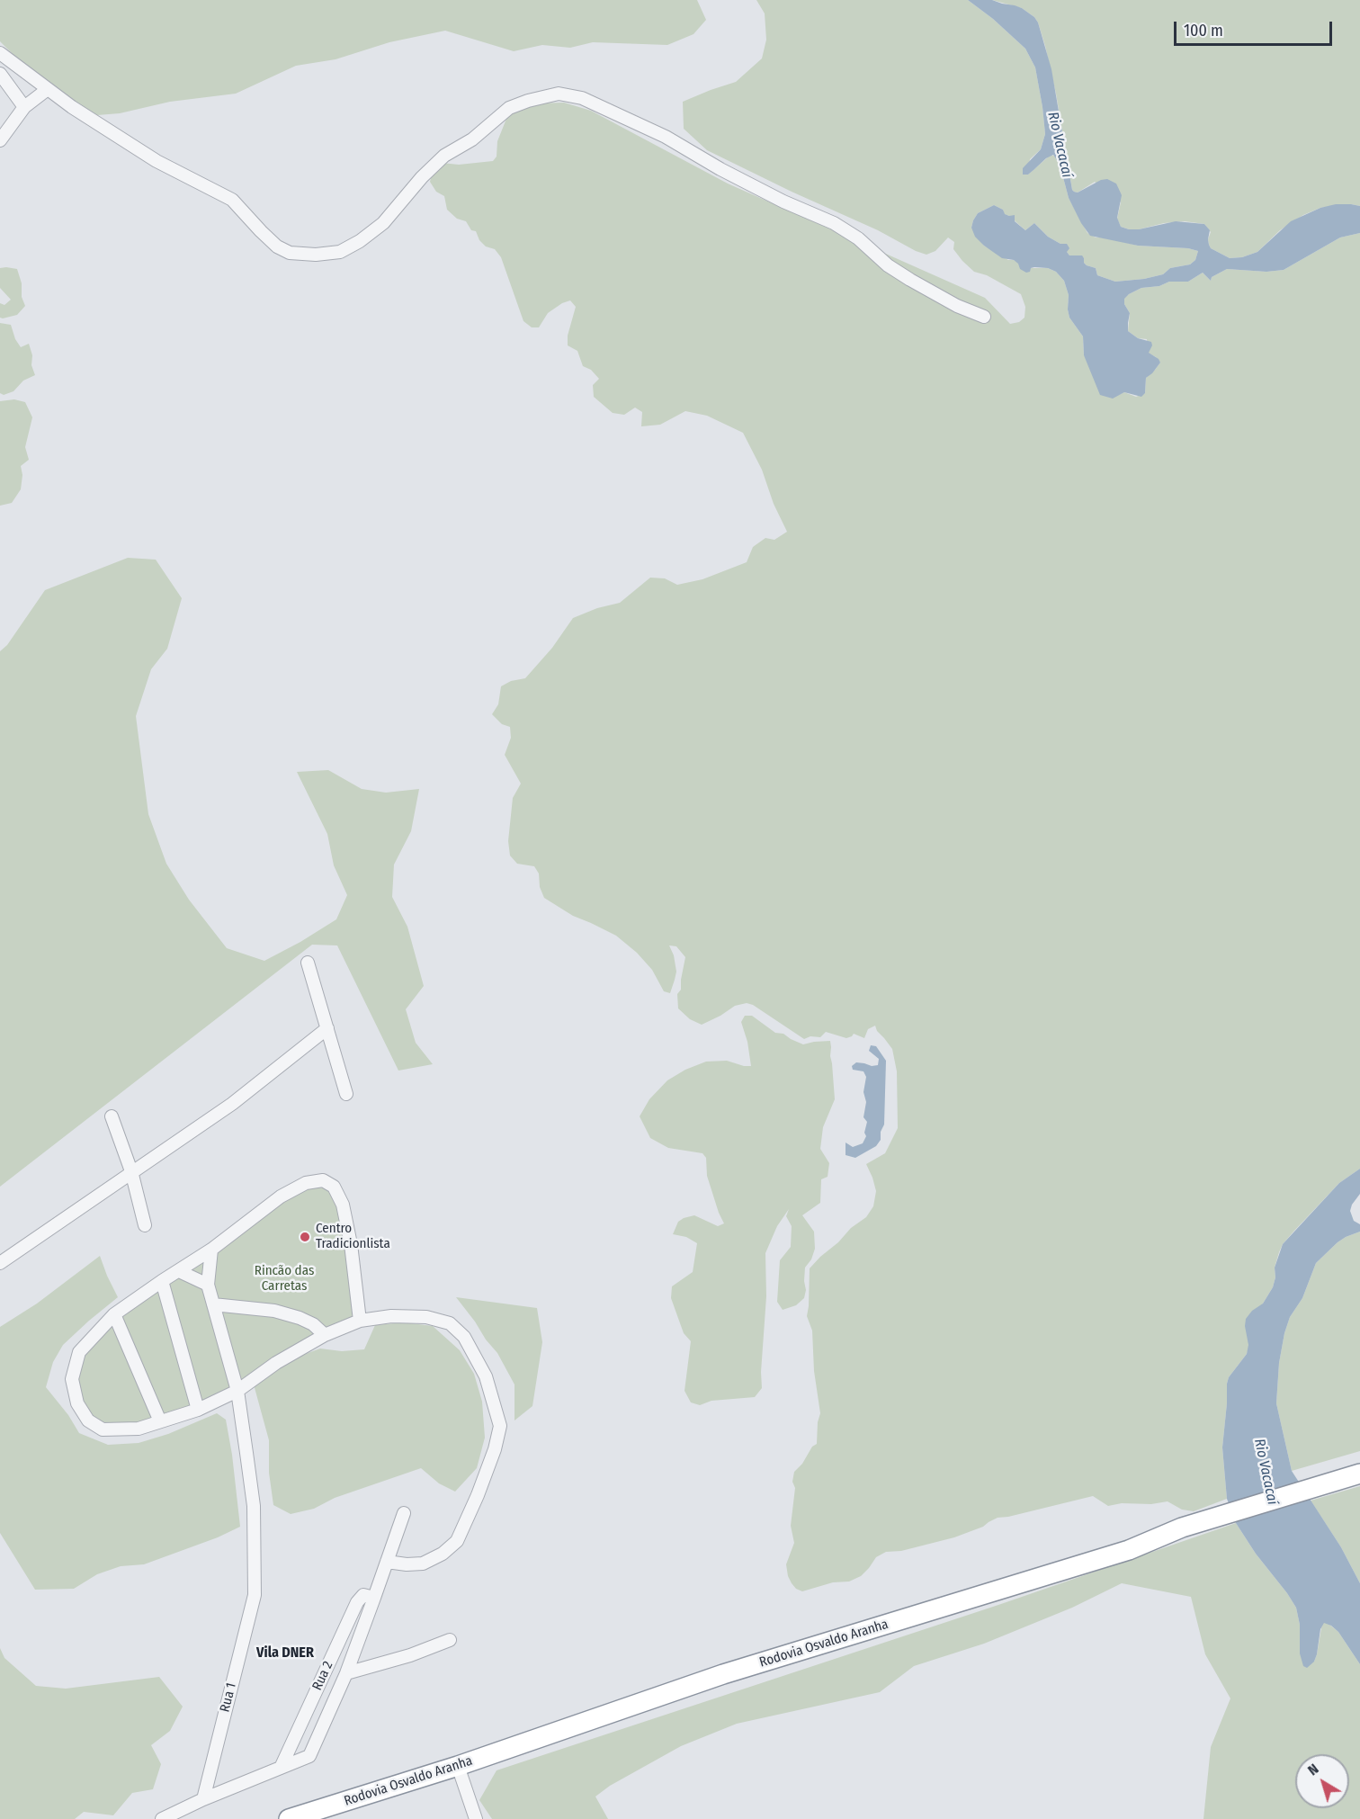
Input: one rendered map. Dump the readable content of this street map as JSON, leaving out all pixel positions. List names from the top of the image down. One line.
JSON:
{"streets":{"highway":["Rodovia Osvaldo Aranha"],"street":["Rua 2","Rua 1"]},"crossings":[["Rua 2","Rua 1"]],"districts":["Vila DNER"],"water":["Rio Vacacaí"],"parks":["Rincão das Carretas"],"places":["Centro Tradicionlista"],"scale_bar":"100 m","north":"top left"}
